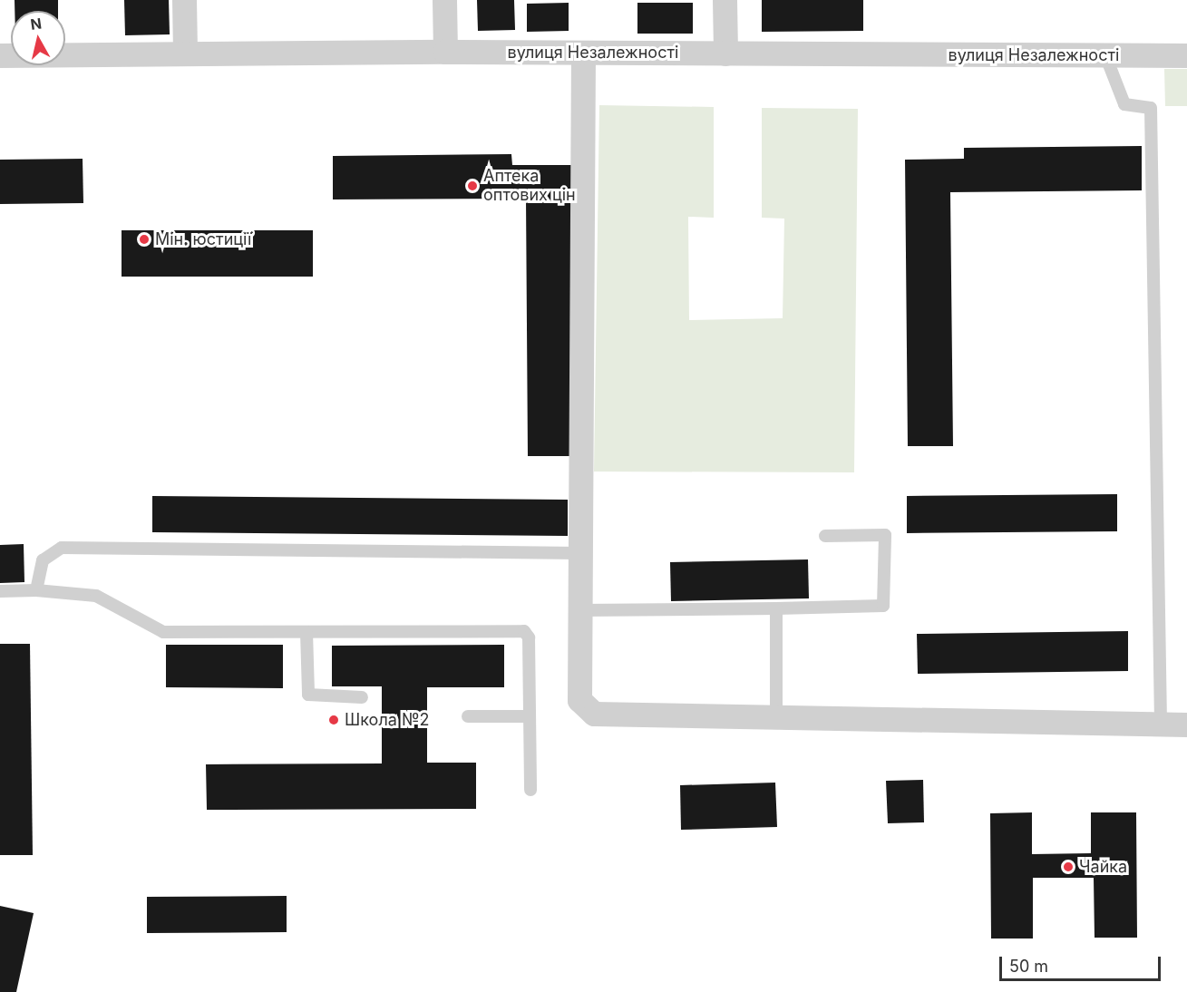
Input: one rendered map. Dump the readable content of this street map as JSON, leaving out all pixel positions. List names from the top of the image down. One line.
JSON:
{"streets":{"street":["вулиця Незалежності"]},"places":["Аптека оптових цін","Мін. юстиції","Школа №2","Чайка"],"scale_bar":"50 m","north":"top"}
